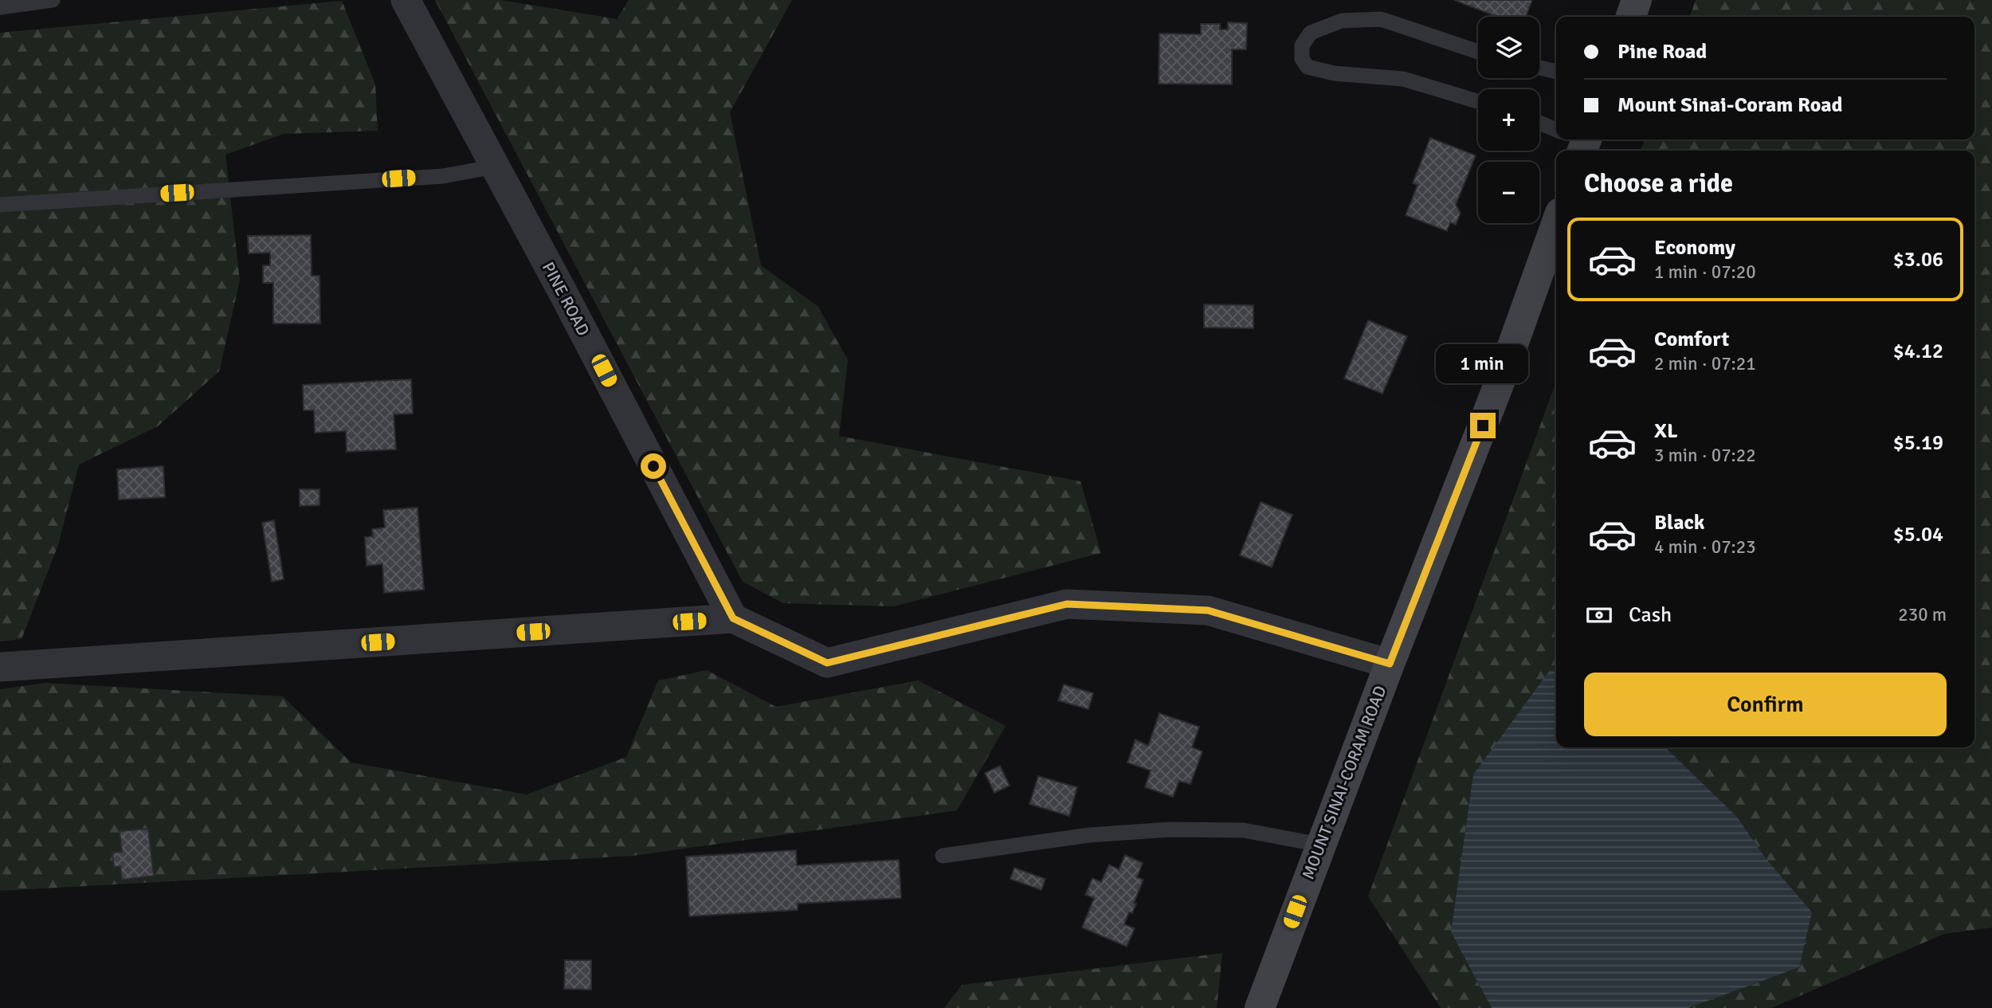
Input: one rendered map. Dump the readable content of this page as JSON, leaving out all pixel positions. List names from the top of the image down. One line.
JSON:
{"streets":{"main road":["MOUNT SINAI-CORAM ROAD"],"street":["PINE ROAD"]},"page":{"map_buttons":["+","−"],"banner":["Pine Road","Mount Sinai-Coram Road"],"heading":"Choose a ride","list":[{"name":"Economy","note":"1 min · 07:20","value":"$3.06"},{"name":"Comfort","note":"2 min · 07:21","value":"$4.12"},{"name":"XL","note":"3 min · 07:22","value":"$5.19"},{"name":"Black","note":"4 min · 07:23","value":"$5.04"}],"bubble":"1 min","pay":["Cash","230 m"],"buttons":"Confirm"}}
